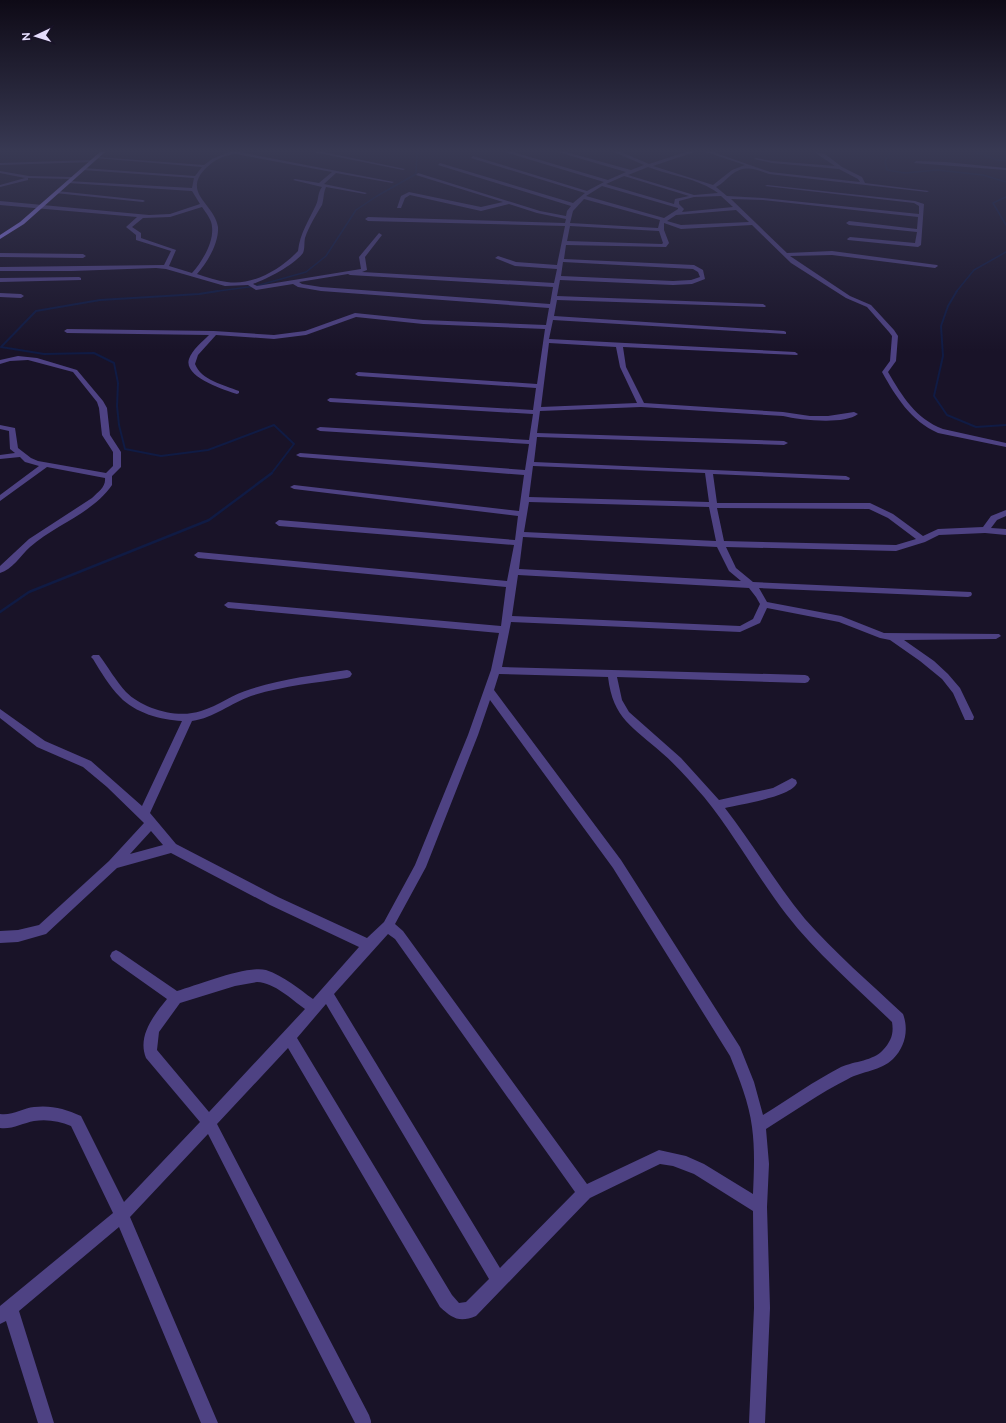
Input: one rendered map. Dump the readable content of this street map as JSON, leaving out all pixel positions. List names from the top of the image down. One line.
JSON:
{"north":"left"}
